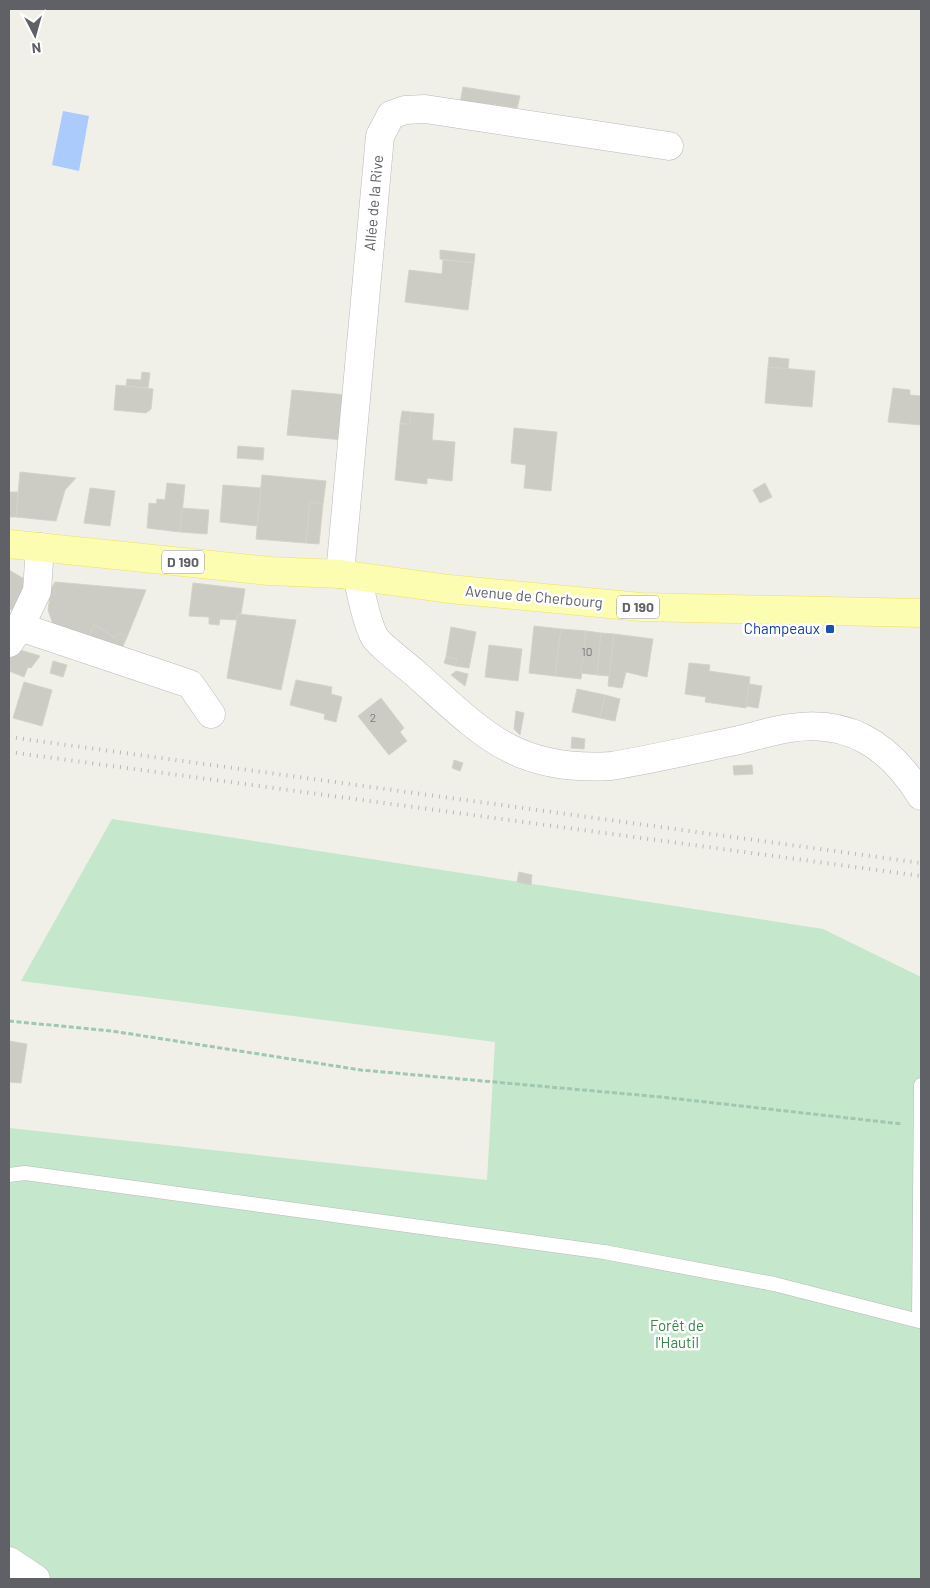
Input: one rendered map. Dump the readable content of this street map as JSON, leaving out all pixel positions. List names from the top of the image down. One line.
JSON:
{"streets":{"main road":["D 190","Avenue de Cherbourg"],"street":["Allée de la Rive"]},"crossings":[["Allée de la Rive","D 190"],["Allée de la Rive","Avenue de Cherbourg"],["D 190","Avenue de Cherbourg"]],"parks":["Forêt de l'Hautil"],"places":{"transit":["Champeaux"]},"house_numbers":["10","2"],"north":"bottom"}
